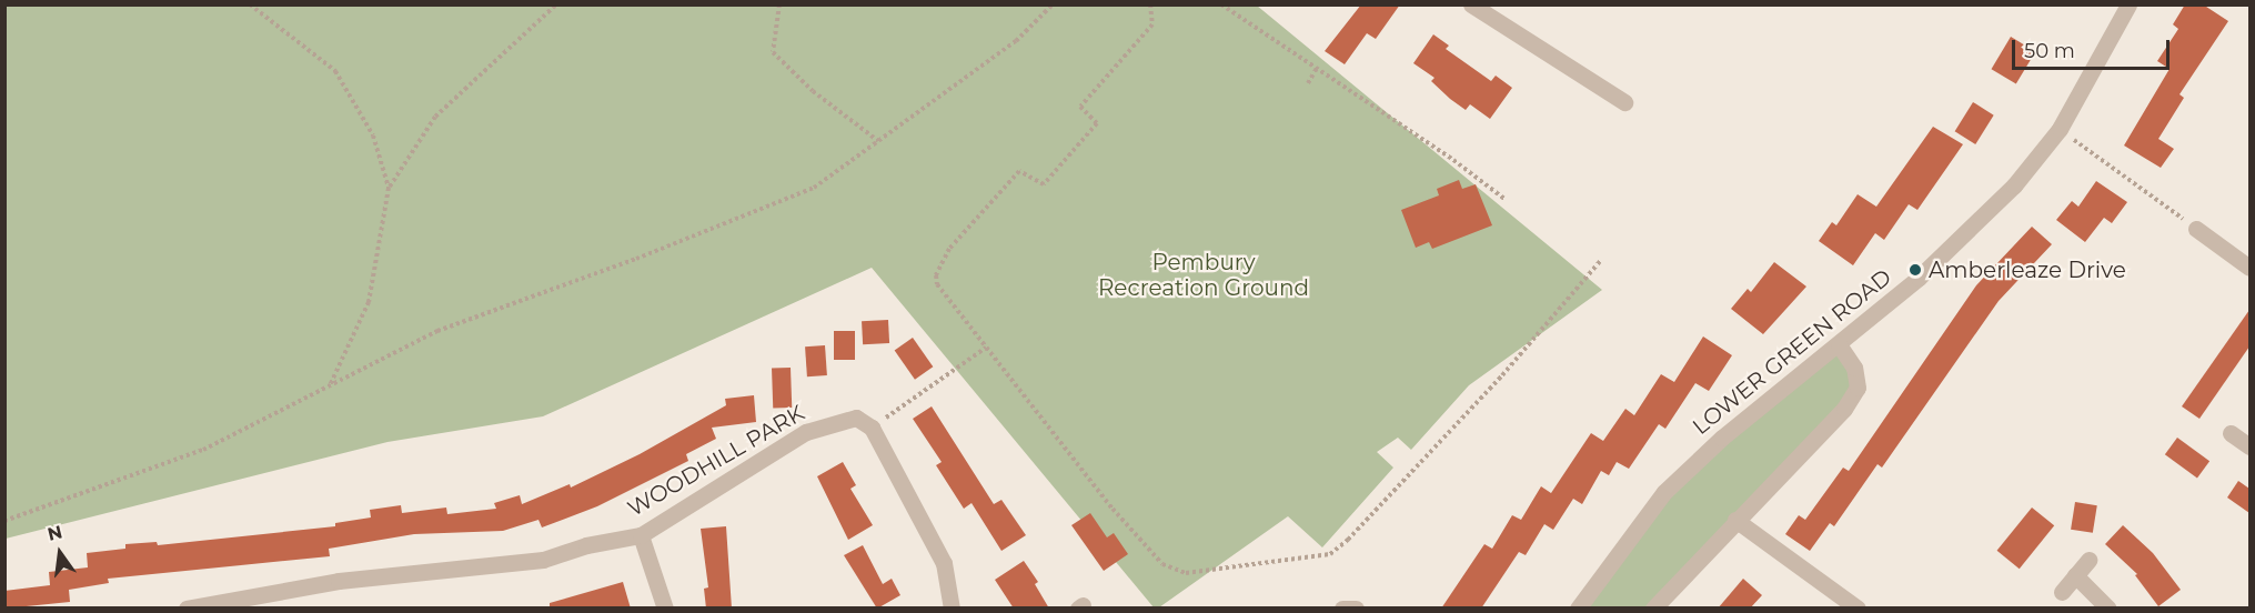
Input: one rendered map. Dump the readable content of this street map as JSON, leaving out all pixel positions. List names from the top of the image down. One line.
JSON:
{"streets":{"street":["LOWER GREEN ROAD","WOODHILL PARK"]},"parks":["Pembury Recreation Ground"],"places":["Amberleaze Drive"],"scale_bar":"50 m","north":"top"}
